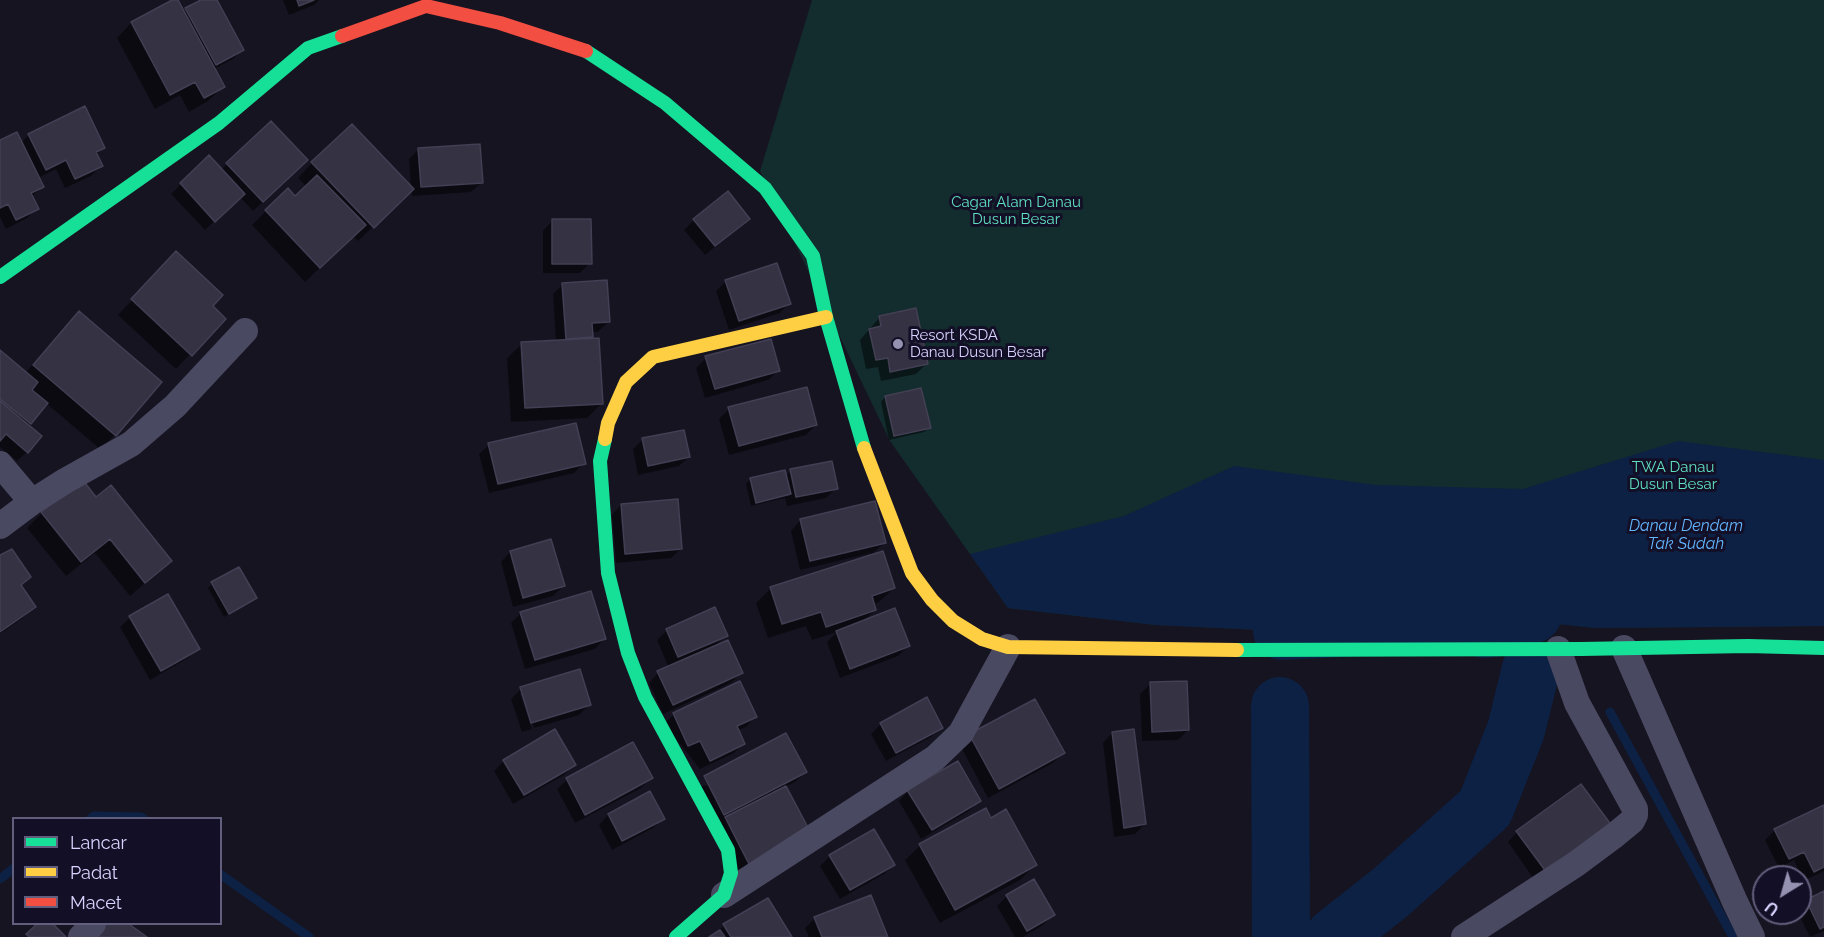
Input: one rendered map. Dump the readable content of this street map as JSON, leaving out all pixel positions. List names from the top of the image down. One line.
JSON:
{"water":["Danau Dendam Tak Sudah"],"parks":["Cagar Alam Danau Dusun Besar","TWA Danau Dusun Besar"],"places":["Resort KSDA Danau Dusun Besar"],"legend":["Lancar","Padat","Macet"],"north":"bottom left"}
